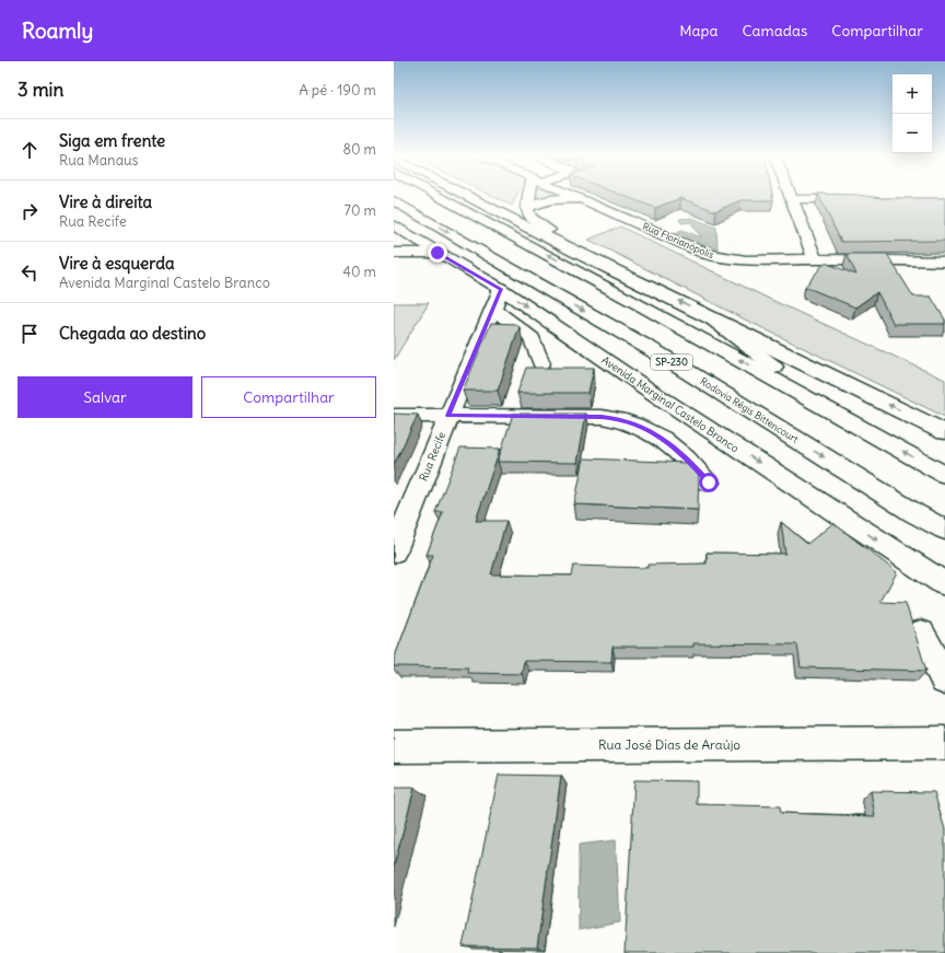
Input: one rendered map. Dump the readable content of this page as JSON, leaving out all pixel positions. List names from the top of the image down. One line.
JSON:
{"streets":{"main road":["Rua Florianópolis","SP-230","Avenida Marginal Castelo Branco","Rodovia Régis Bittencourt","Rua Recife","Rua José Dias de Araújo"]},"crossings":[["Avenida Marginal Castelo Branco","Rua Recife"]],"page":{"header":"Roamly","nav":["Mapa","Camadas","Compartilhar"],"heading":["3 min","A pé · 190 m"],"map_buttons":["+","−"],"list":[["Siga em frente","Rua Manaus","80 m"],["Vire à direita","Rua Recife","70 m"],["Vire à esquerda","Avenida Marginal Castelo Branco","40 m"],"Chegada ao destino"],"buttons":["Salvar","Compartilhar"]}}
